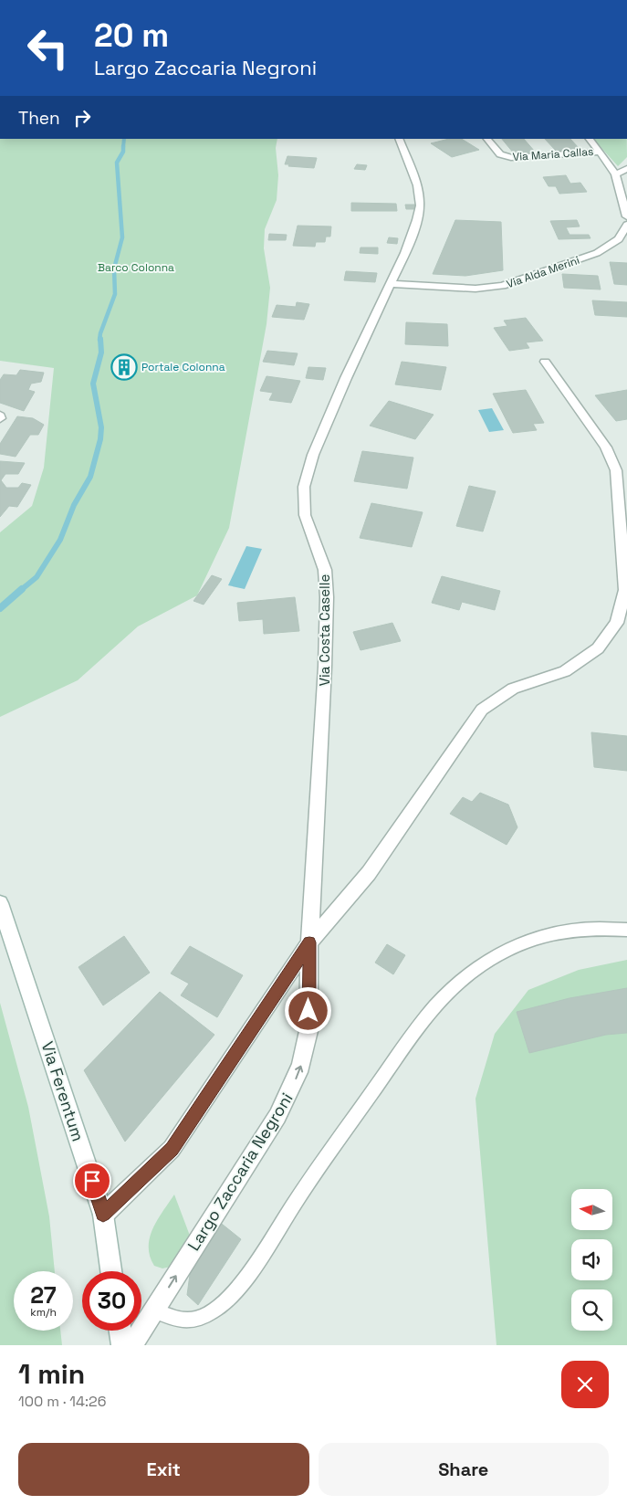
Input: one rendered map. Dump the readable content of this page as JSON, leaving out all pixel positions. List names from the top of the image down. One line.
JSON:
{"streets":{"street":["Via Maria Callas","Via Alda Merini","Via Costa Caselle","Via Ferentum","Largo Zaccaria Negroni"]},"crossings":[["Via Alda Merini","Via Costa Caselle"],["Via Costa Caselle","Largo Zaccaria Negroni"]],"parks":["Barco Colonna"],"places":{"building":["Portale Colonna"]},"north":"left","page":{"turn":["20 m","Largo Zaccaria Negroni"],"then":"Then","speed":"27 km/h","limit":"30","heading":["1 min","100 m · 14:26"],"buttons":["Exit","Share"]}}
